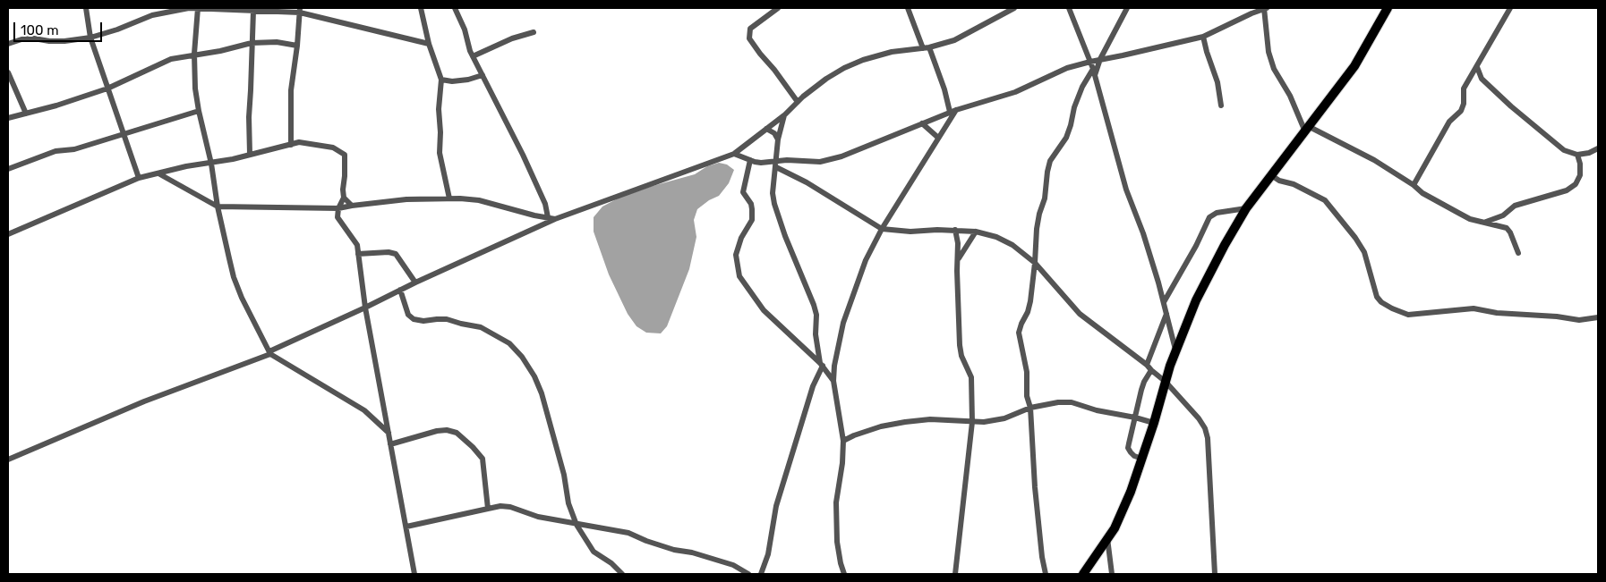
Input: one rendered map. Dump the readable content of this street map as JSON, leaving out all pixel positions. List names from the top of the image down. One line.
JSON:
{"scale_bar":"100 m"}
